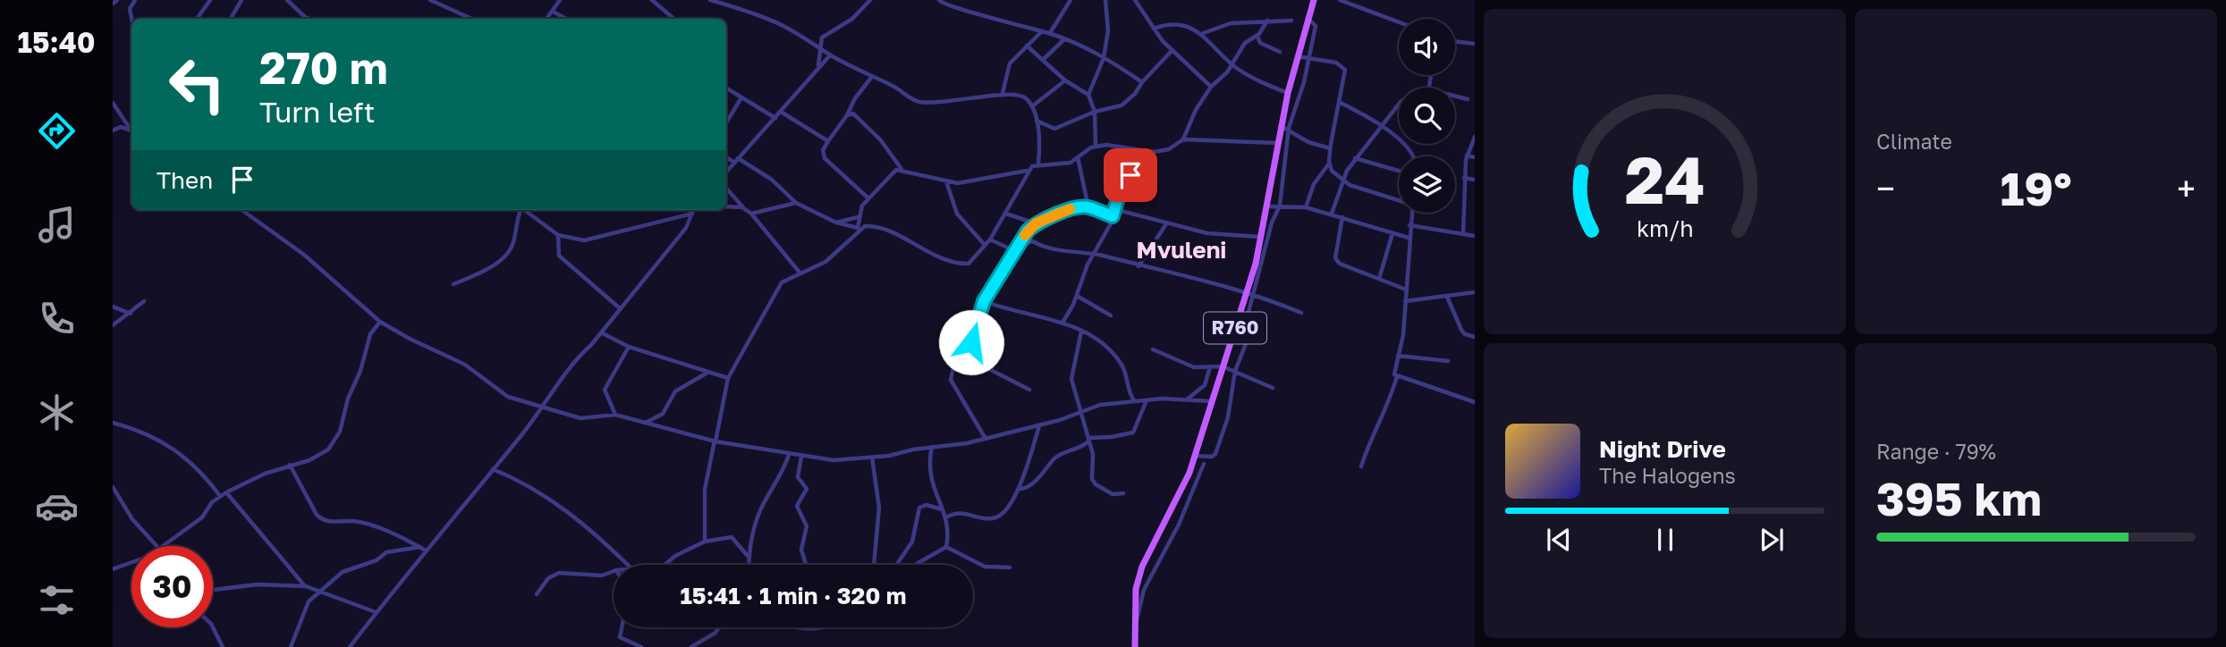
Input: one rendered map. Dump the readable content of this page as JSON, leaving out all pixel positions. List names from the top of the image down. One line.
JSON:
{"streets":{"main road":["R760"]},"districts":["Mvuleni"],"page":{"tabs":"15:40","tile":["Climate",["Range · 79%","395 km"]],"turn":["270 m","Turn left"],"then":"Then","heat":["−","19°","+"],"song":["Night Drive","The Halogens"],"limit":"30","trip":"15:41 · 1 min · 320 m","gauge":["24","km/h"]}}
